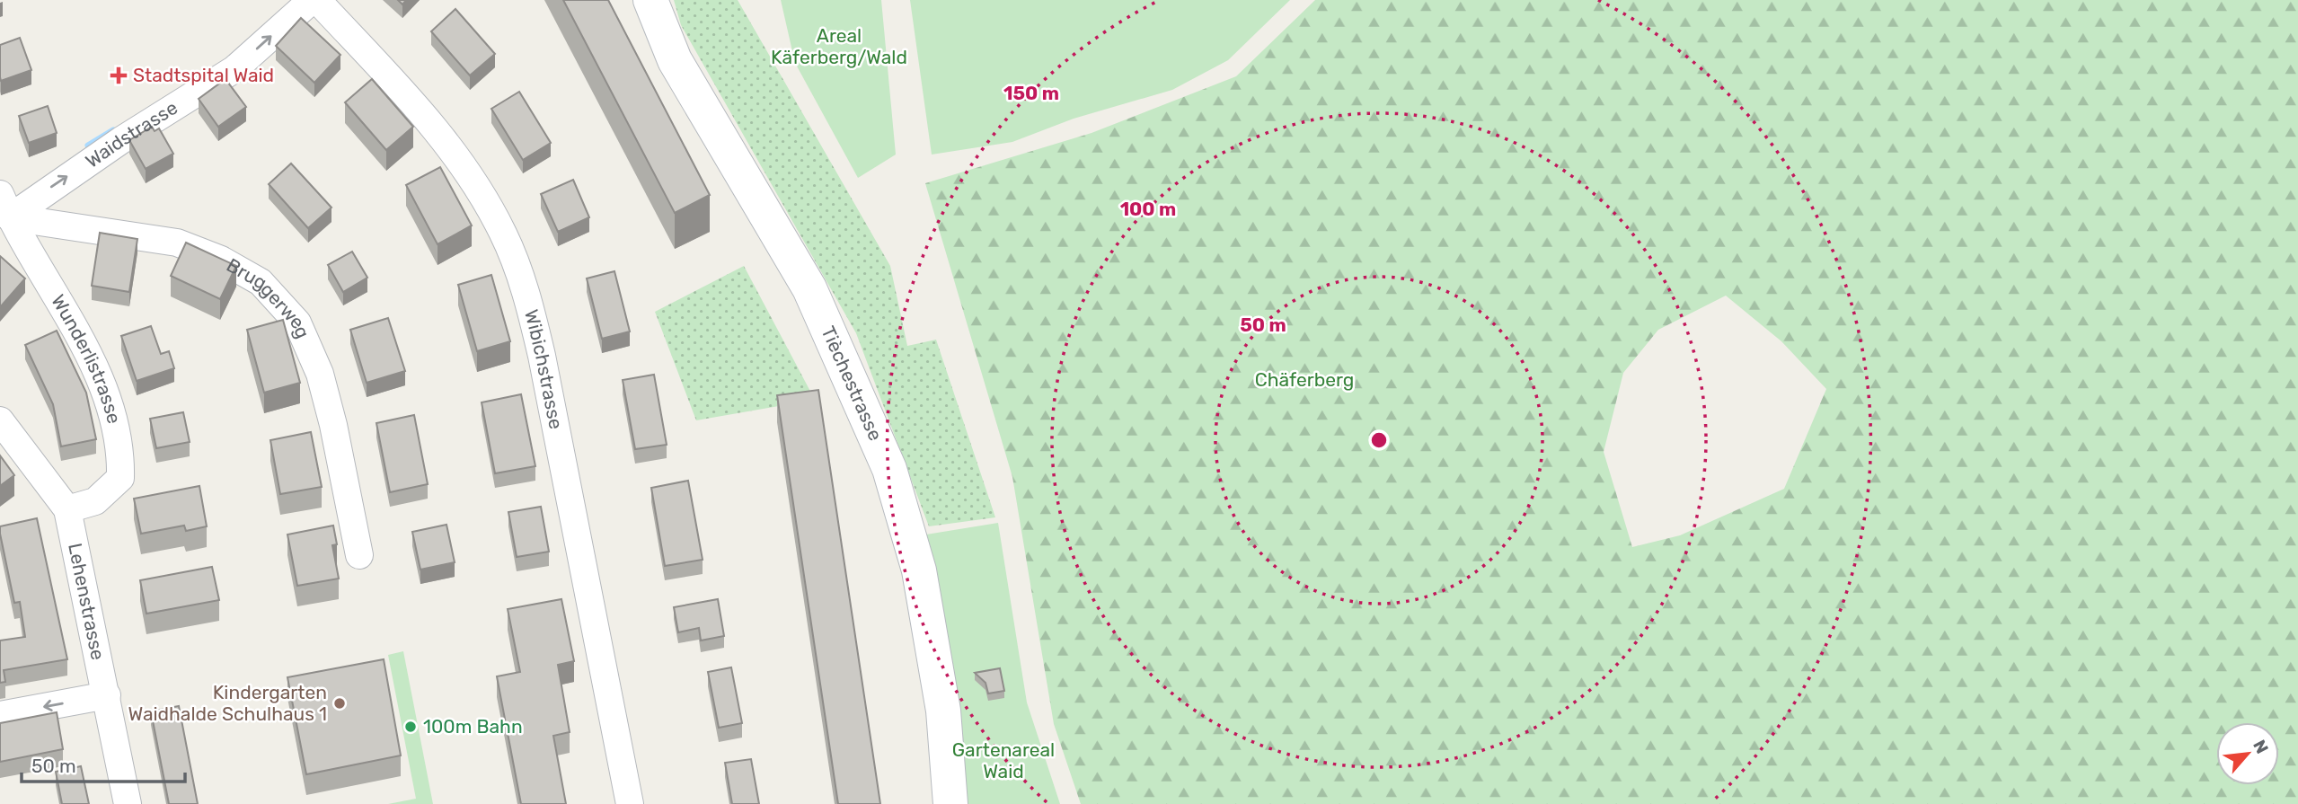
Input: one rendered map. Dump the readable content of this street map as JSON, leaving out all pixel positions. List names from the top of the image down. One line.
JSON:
{"streets":{"street":["Waidstrasse","Bruggerweg","Wunderlistrasse","Wibichstrasse","Tièchestrasse","Lehenstrasse"]},"crossings":[["Waidstrasse","Bruggerweg"],["Waidstrasse","Wunderlistrasse"],["Bruggerweg","Wunderlistrasse"],["Wunderlistrasse","Lehenstrasse"]],"one_way":["Waidstrasse"],"parks":["Areal Käferberg/Wald","Chäferberg","Gartenareal Waid"],"places":{"health":["Stadtspital Waid"],"other":["Kindergarten Waidhalde Schulhaus 1","100m Bahn"]},"scale_bar":"50 m","north":"top right","rings":["150 m","100 m","50 m"]}
